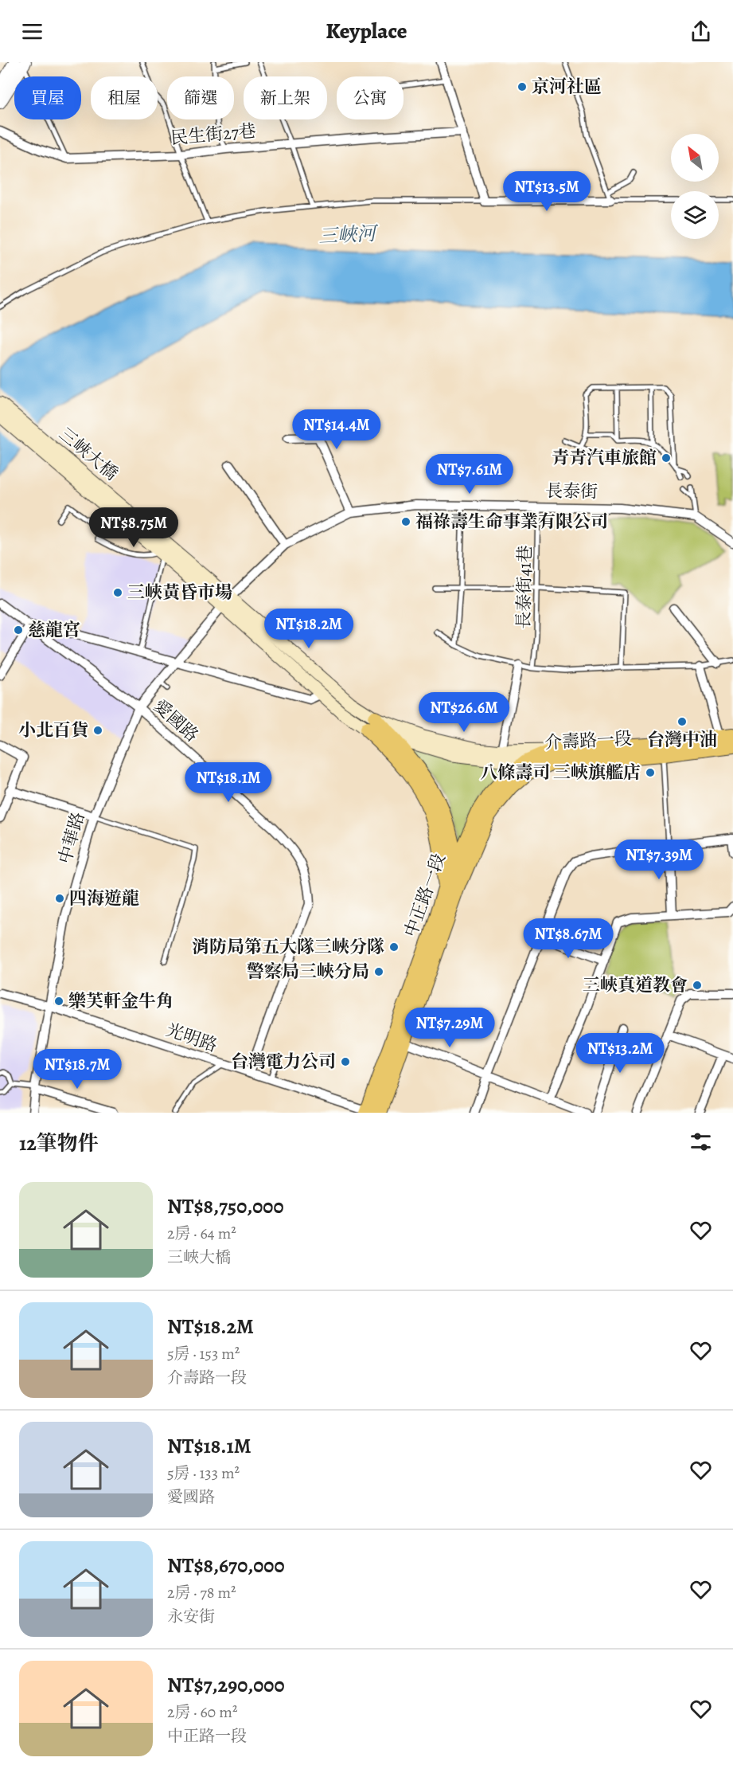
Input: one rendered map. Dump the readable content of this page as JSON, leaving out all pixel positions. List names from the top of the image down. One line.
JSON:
{"streets":{"main road":["三峽大橋","介壽路一段","中正路一段"],"street":["民生街27巷","長泰街","愛國路","中華路","光明路"],"lane":["長泰街41巷"]},"crossings":[["三峽大橋","介壽路一段"],["長泰街","長泰街41巷"],["長泰街","介壽路一段"],["長泰街","中華路"],["愛國路","中華路"],["愛國路","光明路"],["介壽路一段","中華路"],["介壽路一段","中正路一段"],["中華路","光明路"],["中正路一段","光明路"]],"water":["三峽河"],"places":["京河社區","青青汽車旅館","福祿壽生命事業有限公司","三峽黃昏市場","慈龍宮","台灣中油","小北百貨","八條壽司 三峽旗艦店","四海遊龍","消防局第五大隊三峽分隊","警察局三峽分局","三峽真道教會","樂芙軒金牛角","台灣電力公司"],"north":"top left","page":{"header":"Keyplace","chip":["買屋","租屋","篩選","新上架","公寓"],"price":["NT$13.5M","NT$14.4M","NT$7.61M","NT$8.75M","NT$18.2M","NT$26.6M","NT$18.1M","NT$7.39M","NT$8.67M","NT$7.29M","NT$13.2M","NT$18.7M"],"heading":"12筆物件","list":[{"name":"NT$8,750,000","note":"2房 · 64 m² · 三峽大橋"},{"name":"NT$18.2M","note":"5房 · 153 m² · 介壽路一段"},{"name":"NT$18.1M","note":"5房 · 133 m² · 愛國路"},{"name":"NT$8,670,000","note":"2房 · 78 m² · 永安街"},{"name":"NT$7,290,000","note":"2房 · 60 m² · 中正路一段"}]}}
